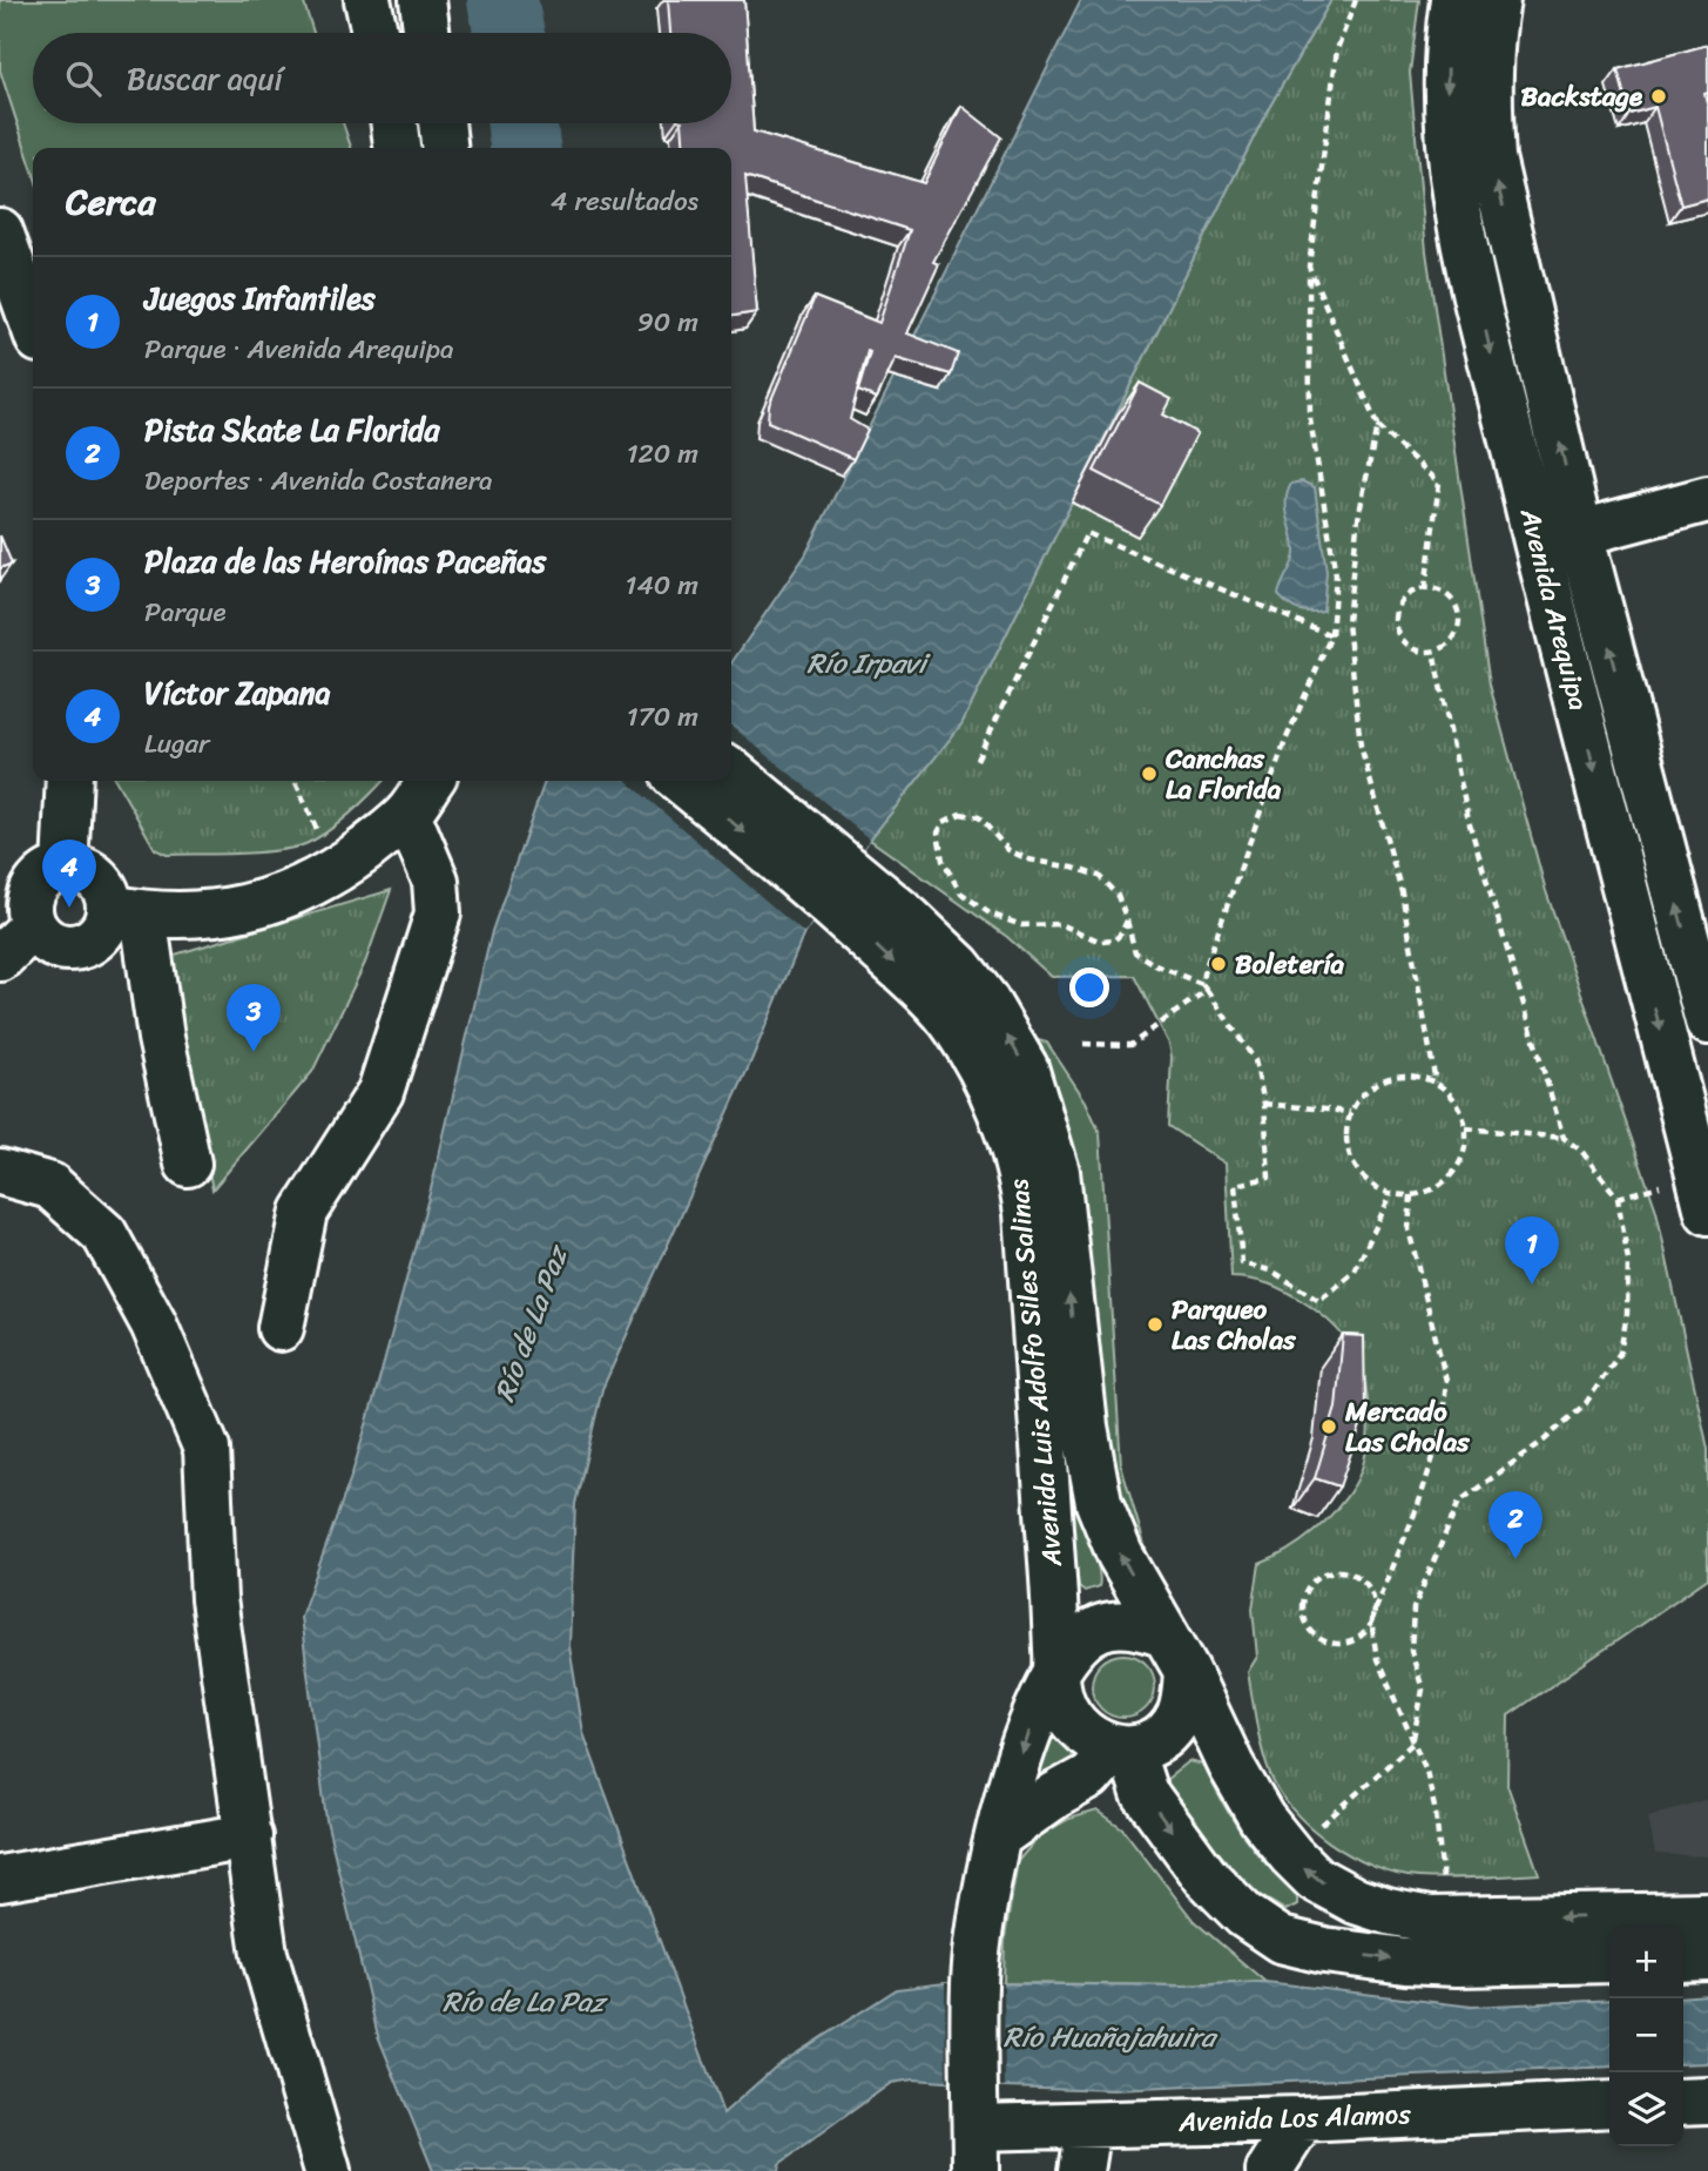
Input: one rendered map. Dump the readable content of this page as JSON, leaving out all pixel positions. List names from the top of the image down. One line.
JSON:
{"streets":{"main road":["Avenida Arequipa","Avenida Luis Adolfo Siles Salinas","Avenida Los Alamos"]},"water":["Río Irpavi","Río de La Paz","Río Huañajahuira"],"places":["Backstage","Canchas La Florida","Boletería","Parqueo Las Cholas","Mercado Las Cholas"],"page":{"search":"Buscar aquí","heading":["Cerca","4 resultados"],"list":[{"mark":"1","name":"Juegos Infantiles","note":"Parque · Avenida Arequipa","value":"90 m"},{"mark":"2","name":"Pista Skate La Florida","note":"Deportes · Avenida Costanera","value":"120 m"},{"mark":"3","name":"Plaza de las Heroínas Paceñas","note":"Parque","value":"140 m"},{"mark":"4","name":"Víctor Zapana","note":"Lugar","value":"170 m"}],"pins":["4","3","1","2"],"map_buttons":["+","−"]}}
